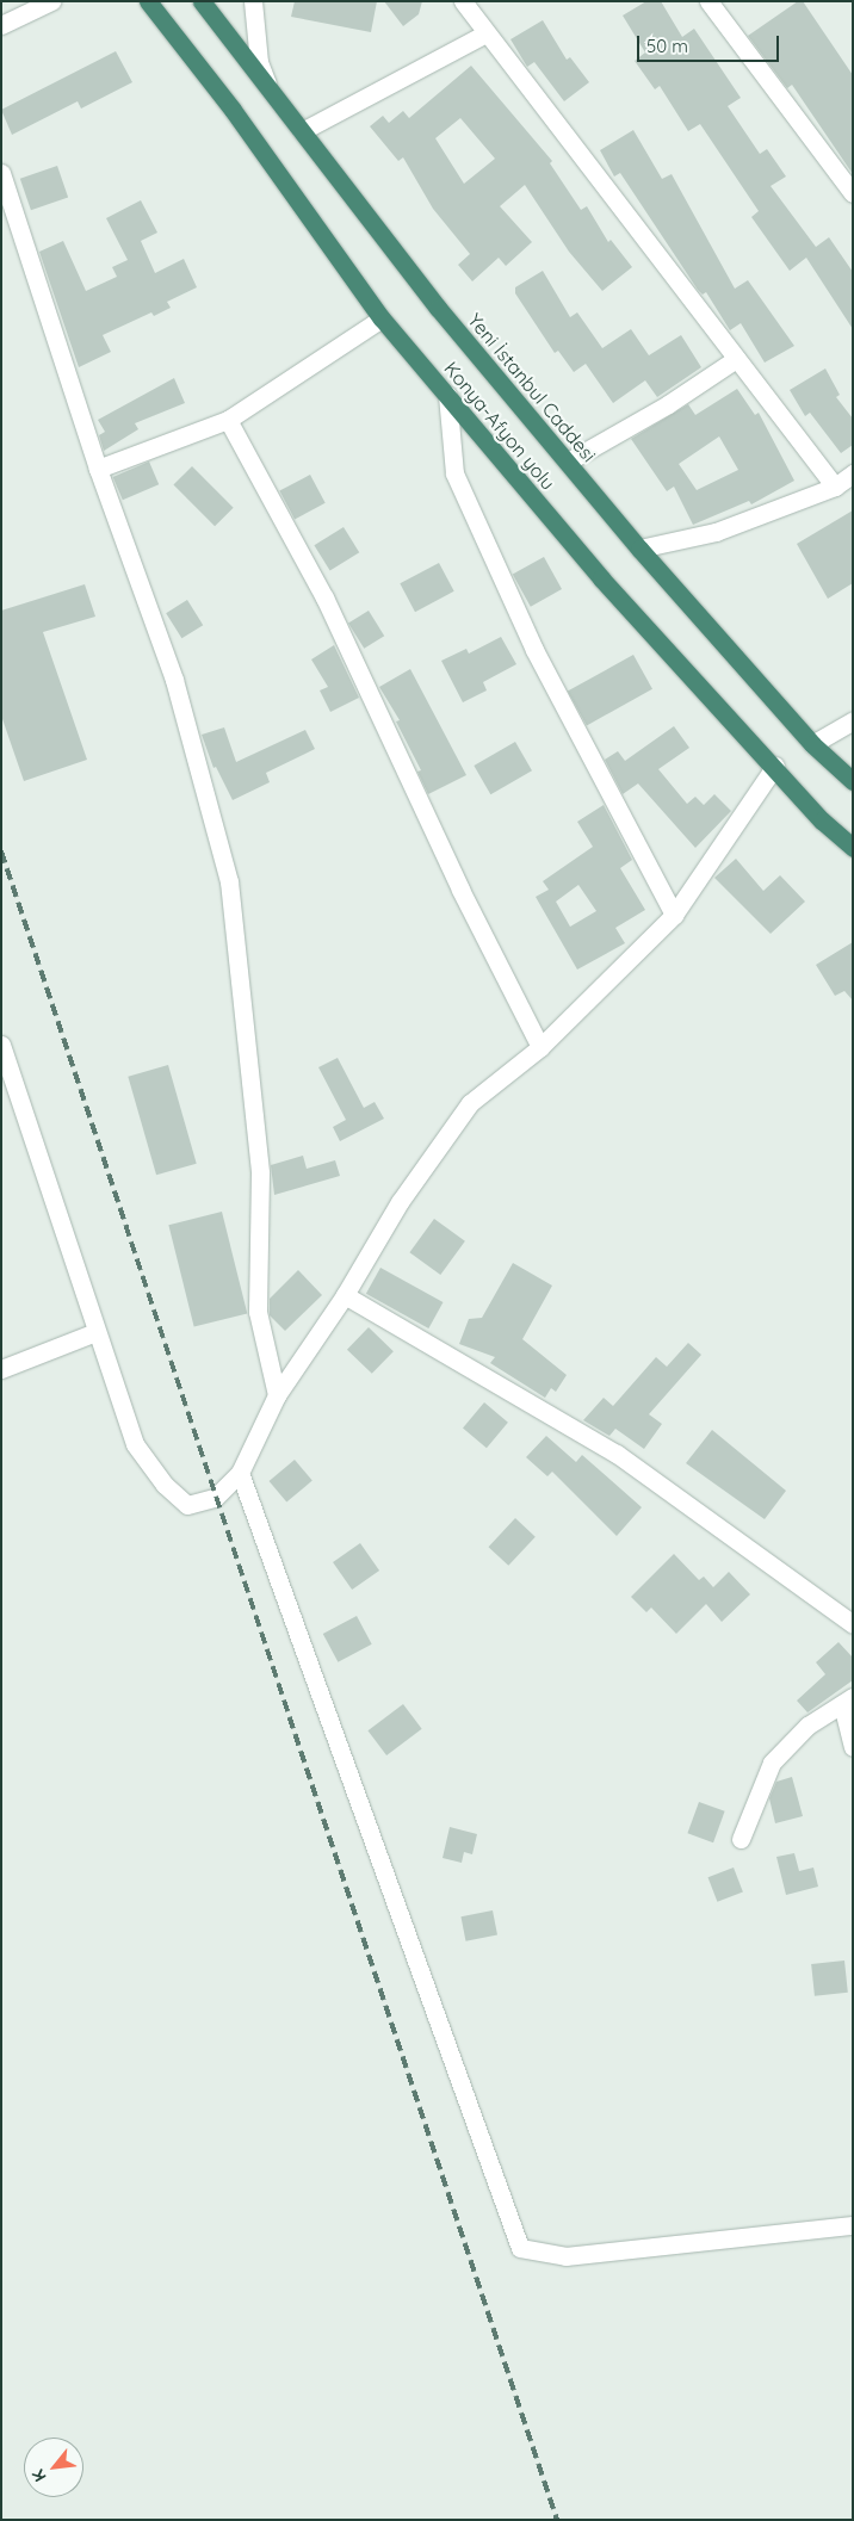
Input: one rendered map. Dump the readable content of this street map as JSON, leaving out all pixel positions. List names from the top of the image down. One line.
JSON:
{"streets":{"highway":["Yeni İstanbul Caddesi","Konya-Afyon yolu"]},"scale_bar":"50 m","north":"bottom left"}
